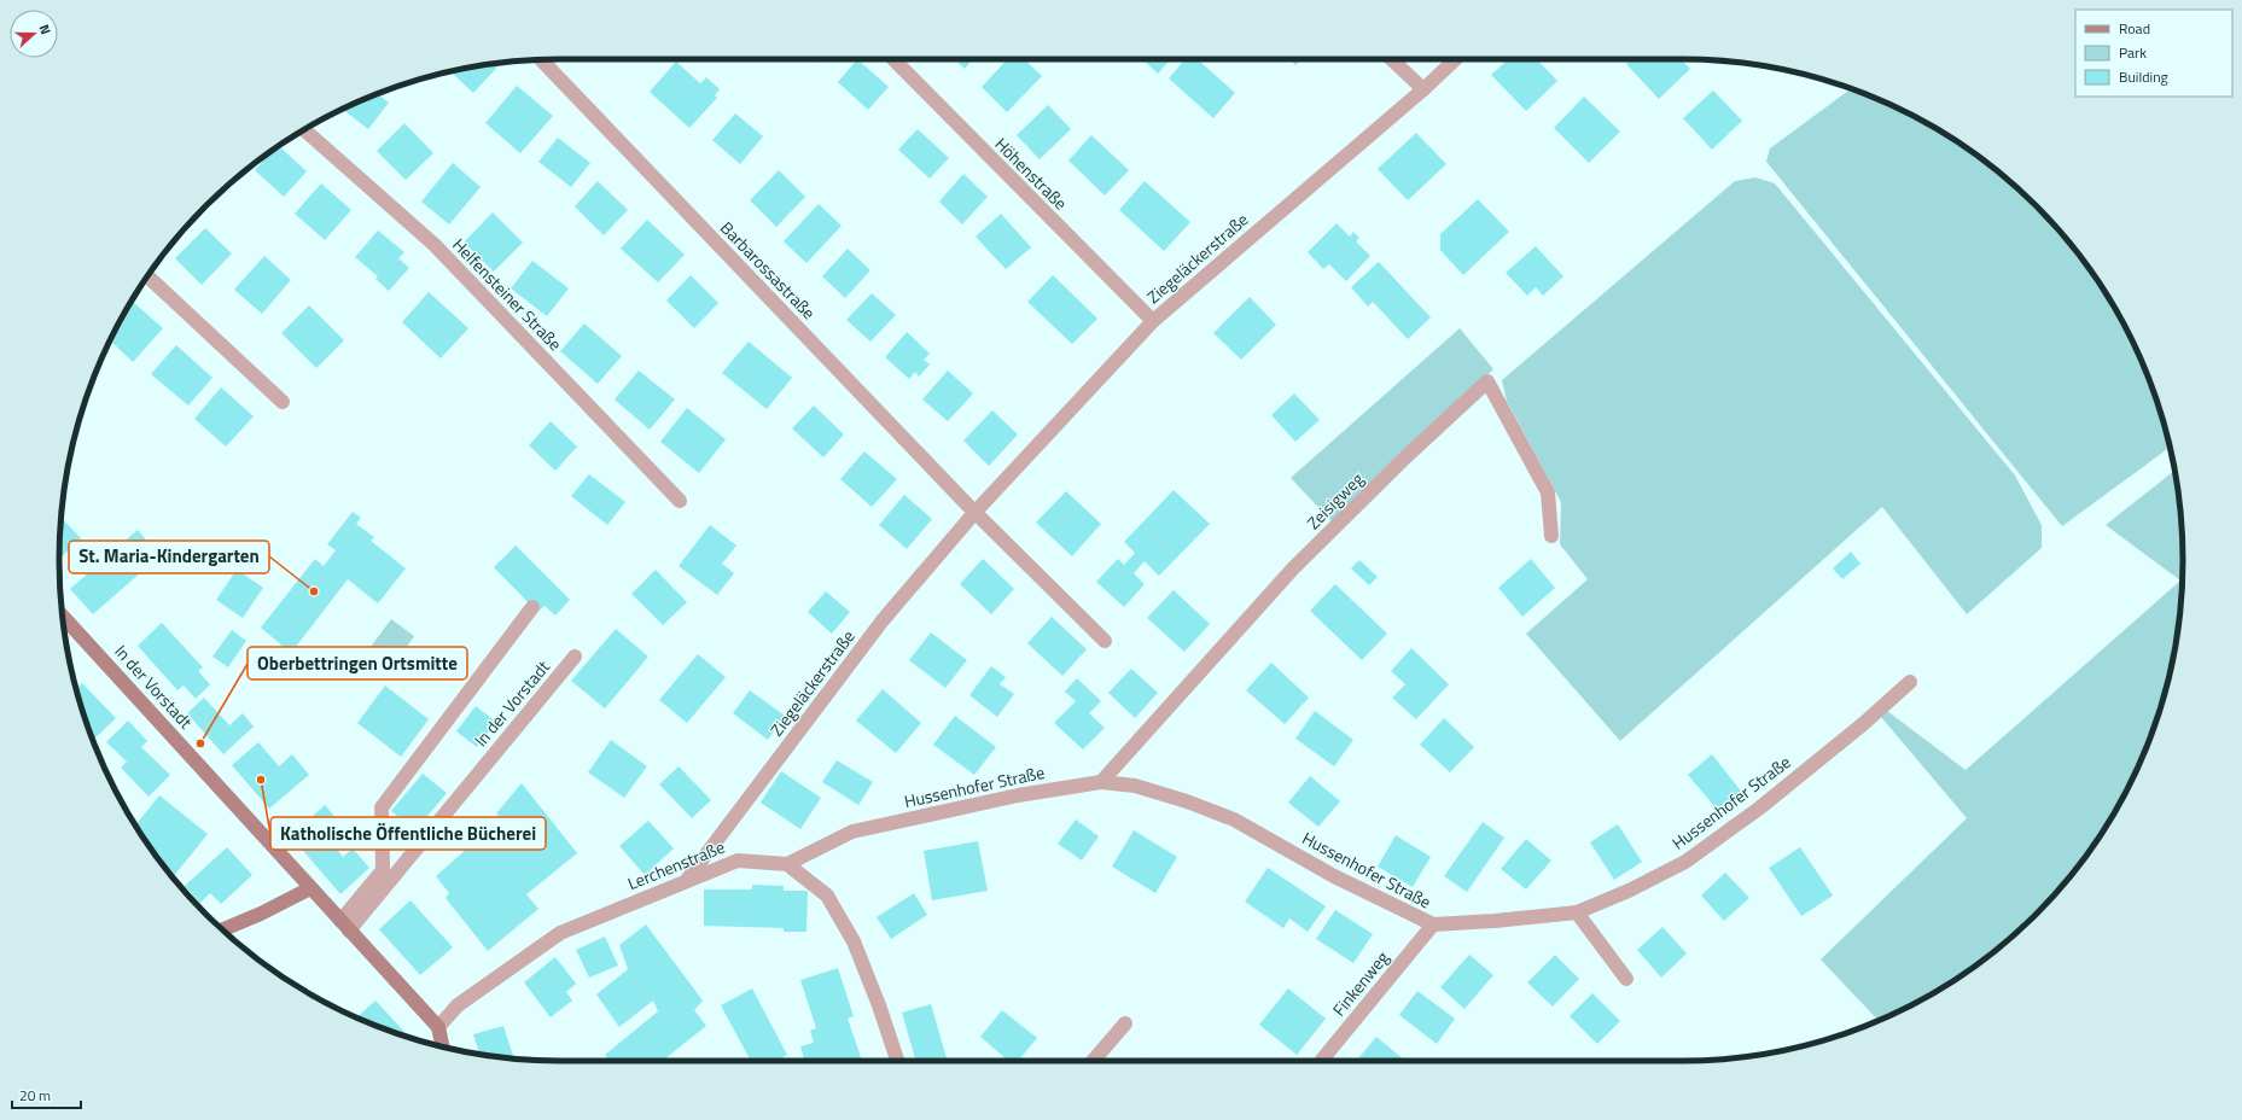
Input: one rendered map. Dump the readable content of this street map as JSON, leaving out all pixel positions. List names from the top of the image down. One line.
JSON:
{"streets":{"street":["Höhenstraße","Ziegeläckerstraße","Barbarossastraße","Helfensteiner Straße","Zeisigweg","In der Vorstadt","Hussenhofer Straße","Lerchenstraße","Finkenweg"]},"crossings":[["Höhenstraße","Ziegeläckerstraße"],["Ziegeläckerstraße","Barbarossastraße"],["Ziegeläckerstraße","Lerchenstraße"],["Zeisigweg","Hussenhofer Straße"],["In der Vorstadt","Lerchenstraße"],["Hussenhofer Straße","Lerchenstraße"],["Hussenhofer Straße","Finkenweg"]],"places":["St. Maria-Kindergarten","Oberbettringen Ortsmitte","Katholische Öffentliche Bücherei"],"legend":["Road","Park","Building"],"scale_bar":"20 m","north":"right"}
